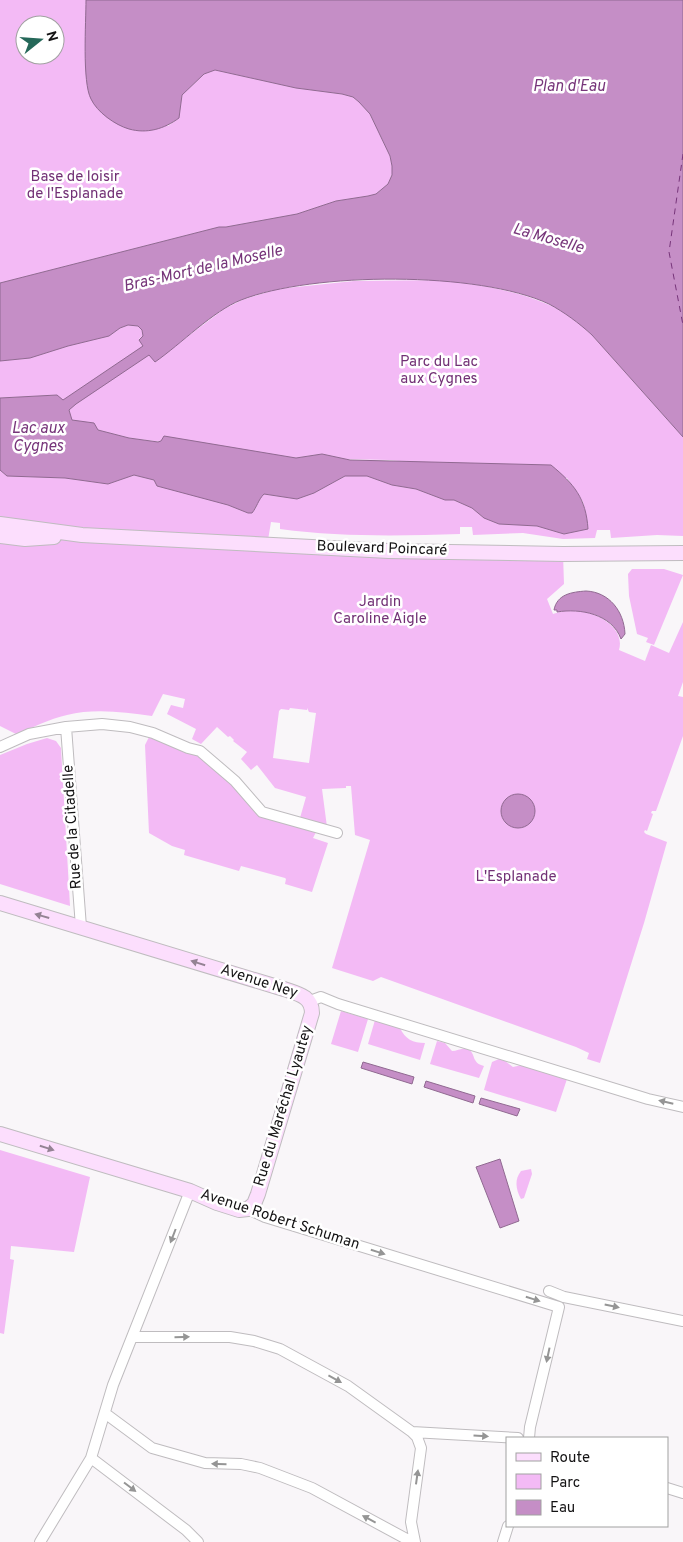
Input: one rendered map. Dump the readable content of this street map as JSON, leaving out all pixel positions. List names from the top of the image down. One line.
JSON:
{"streets":{"street":["Boulevard Poincaré","Rue de la Citadelle","Avenue Ney","Rue du Maréchal Lyautey","Avenue Robert Schuman"]},"crossings":[["Rue de la Citadelle","Avenue Ney"],["Avenue Ney","Rue du Maréchal Lyautey"],["Rue du Maréchal Lyautey","Avenue Robert Schuman"]],"one_way":["Avenue Ney","Avenue Robert Schuman"],"water":["Plan d'Eau","La Moselle","Bras-Mort de la Moselle","Lac aux Cygnes"],"parks":["Base de loisir de l'Esplanade","Parc du Lac aux Cygnes","Jardin Caroline Aigle","L'Esplanade"],"legend":["Route","Parc","Eau"],"north":"right"}
